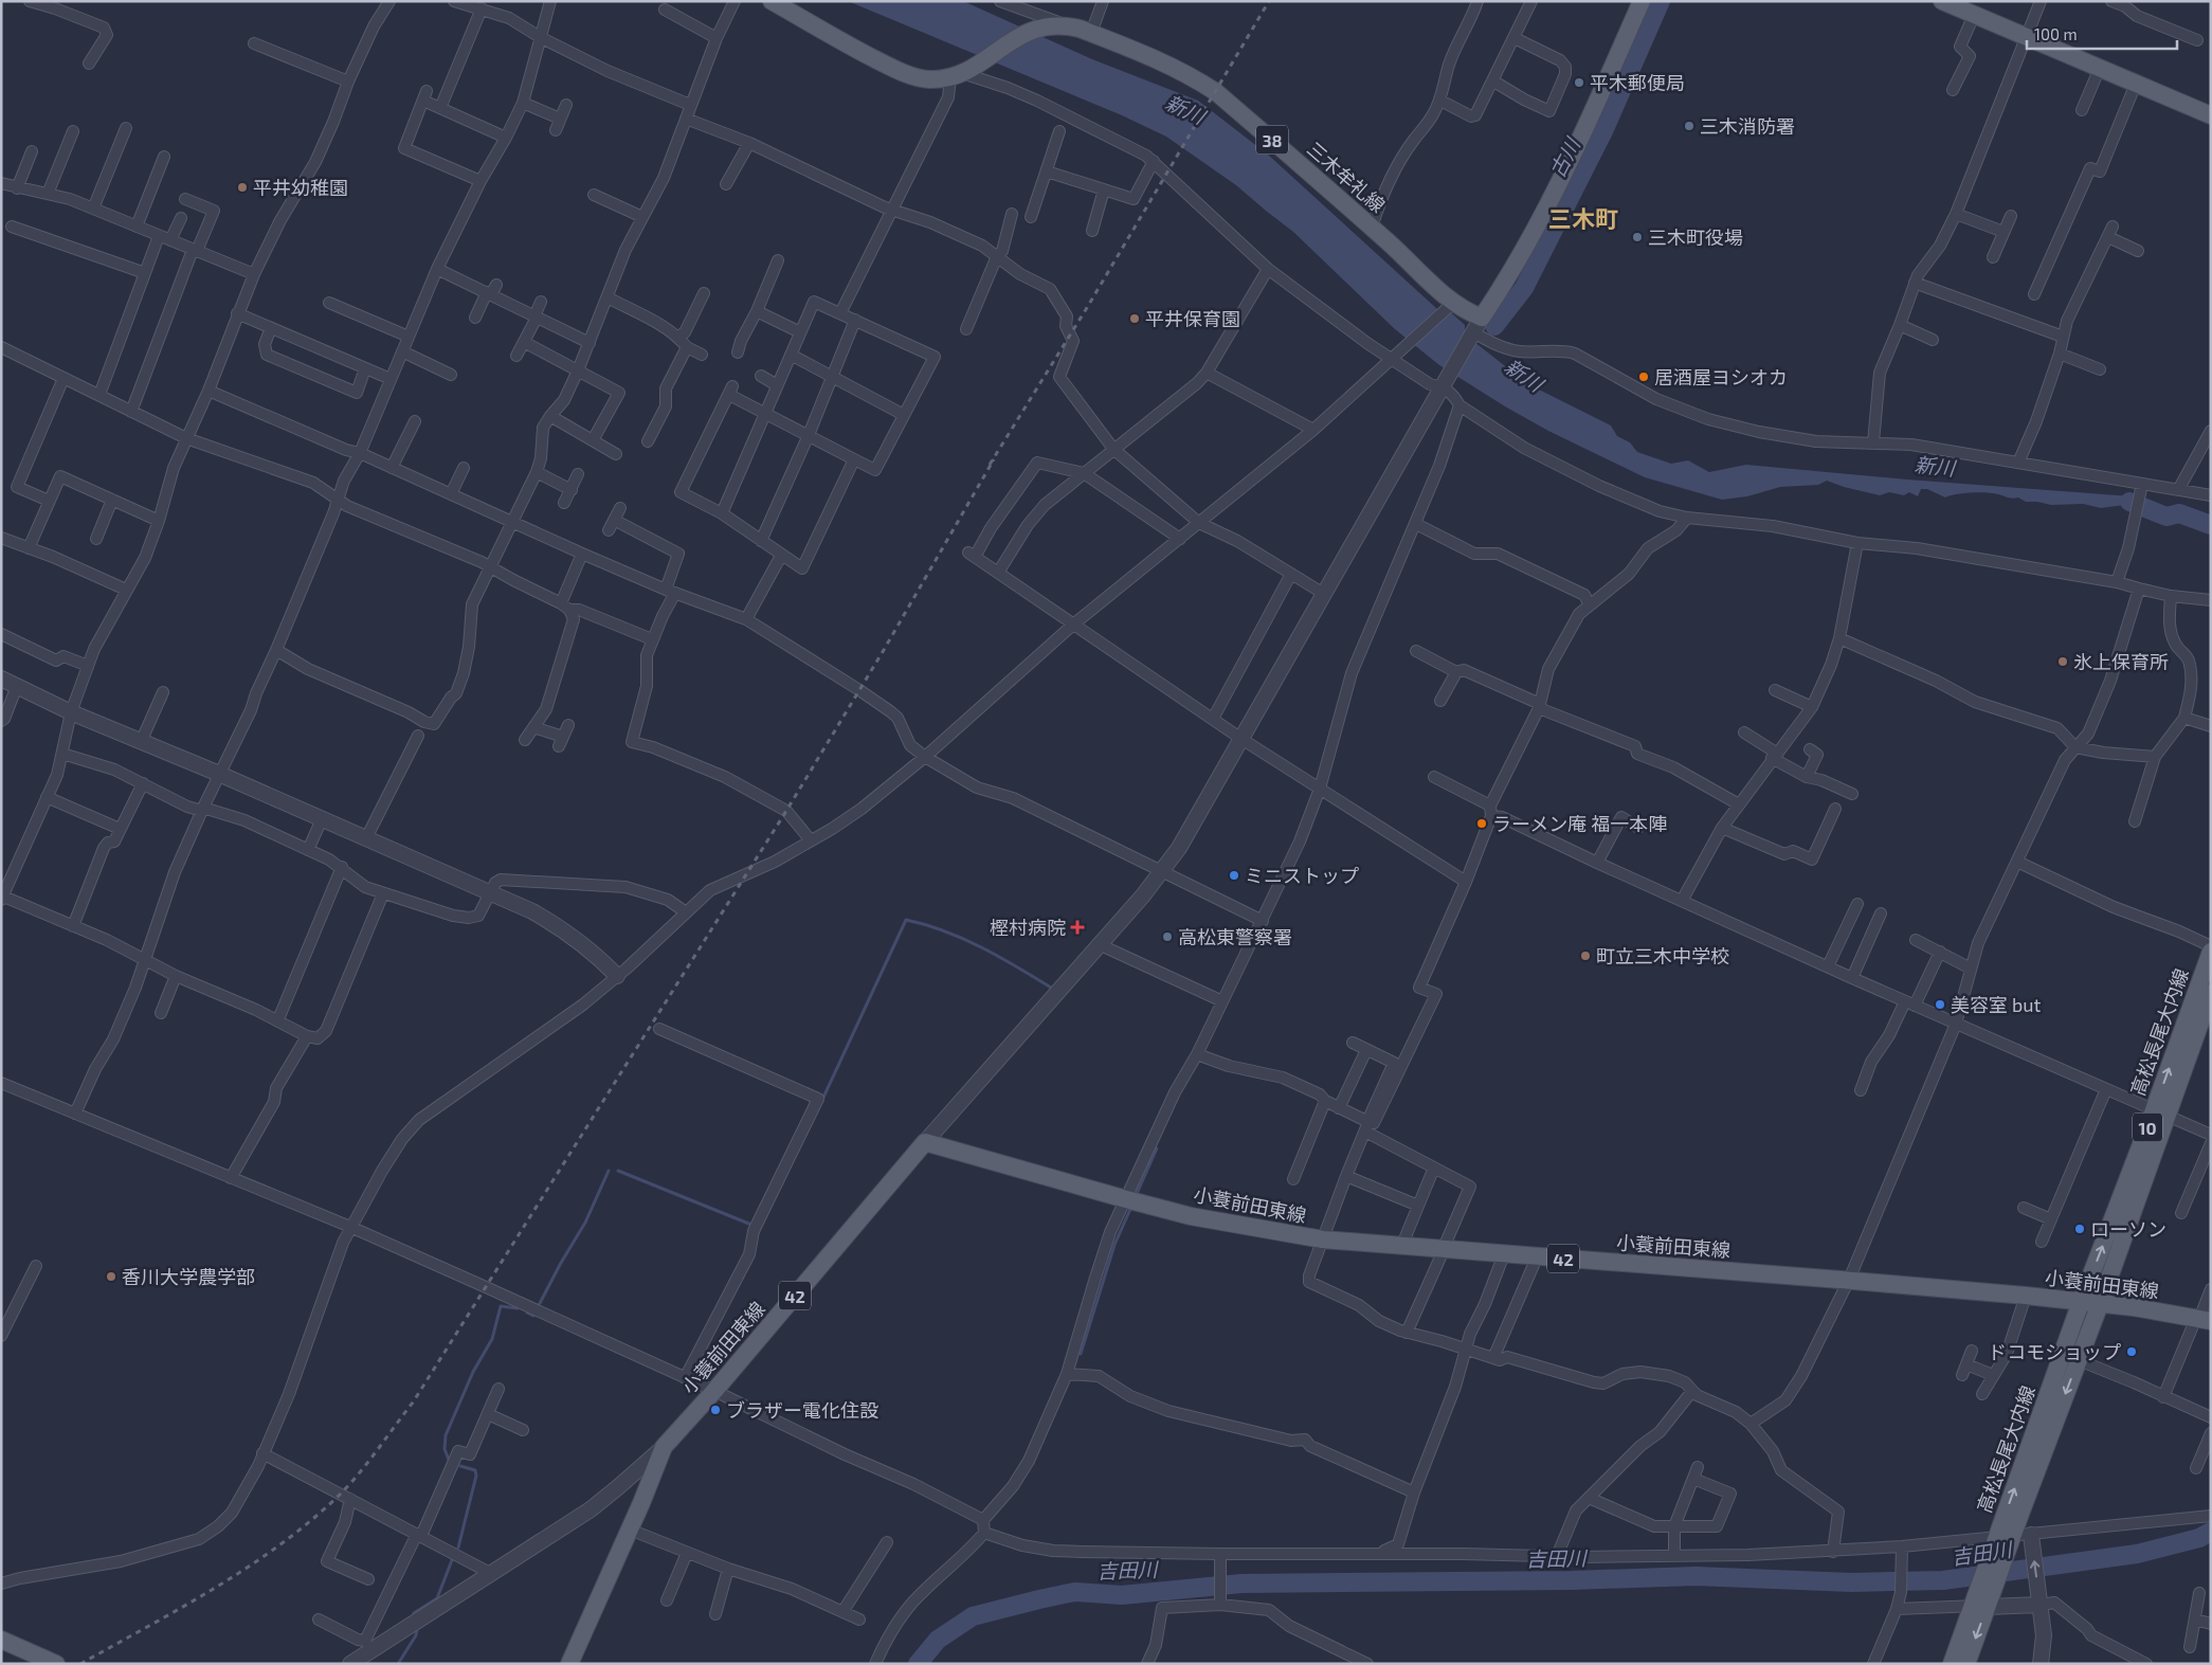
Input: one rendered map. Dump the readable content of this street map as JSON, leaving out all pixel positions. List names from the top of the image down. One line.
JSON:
{"streets":{"main road":["38","三木牟礼線","高松長尾大内線","10","小蓑前田東線","42"]},"crossings":[["高松長尾大内線","小蓑前田東線"]],"districts":["三木町"],"water":["新川","古川","吉田川"],"places":{"other":["平木郵便局","三木消防署","平井幼稚園","三木町役場","平井保育園","居酒屋ヨシオカ","氷上保育所","ラーメン庵 福一本陣","ミニストップ","高松東警察署","町立三木中学校","美容室 but","ローソン","香川大学農学部","ドコモショップ","ブラザー電化住設"],"health":["樫村病院"]},"scale_bar":"100 m"}
